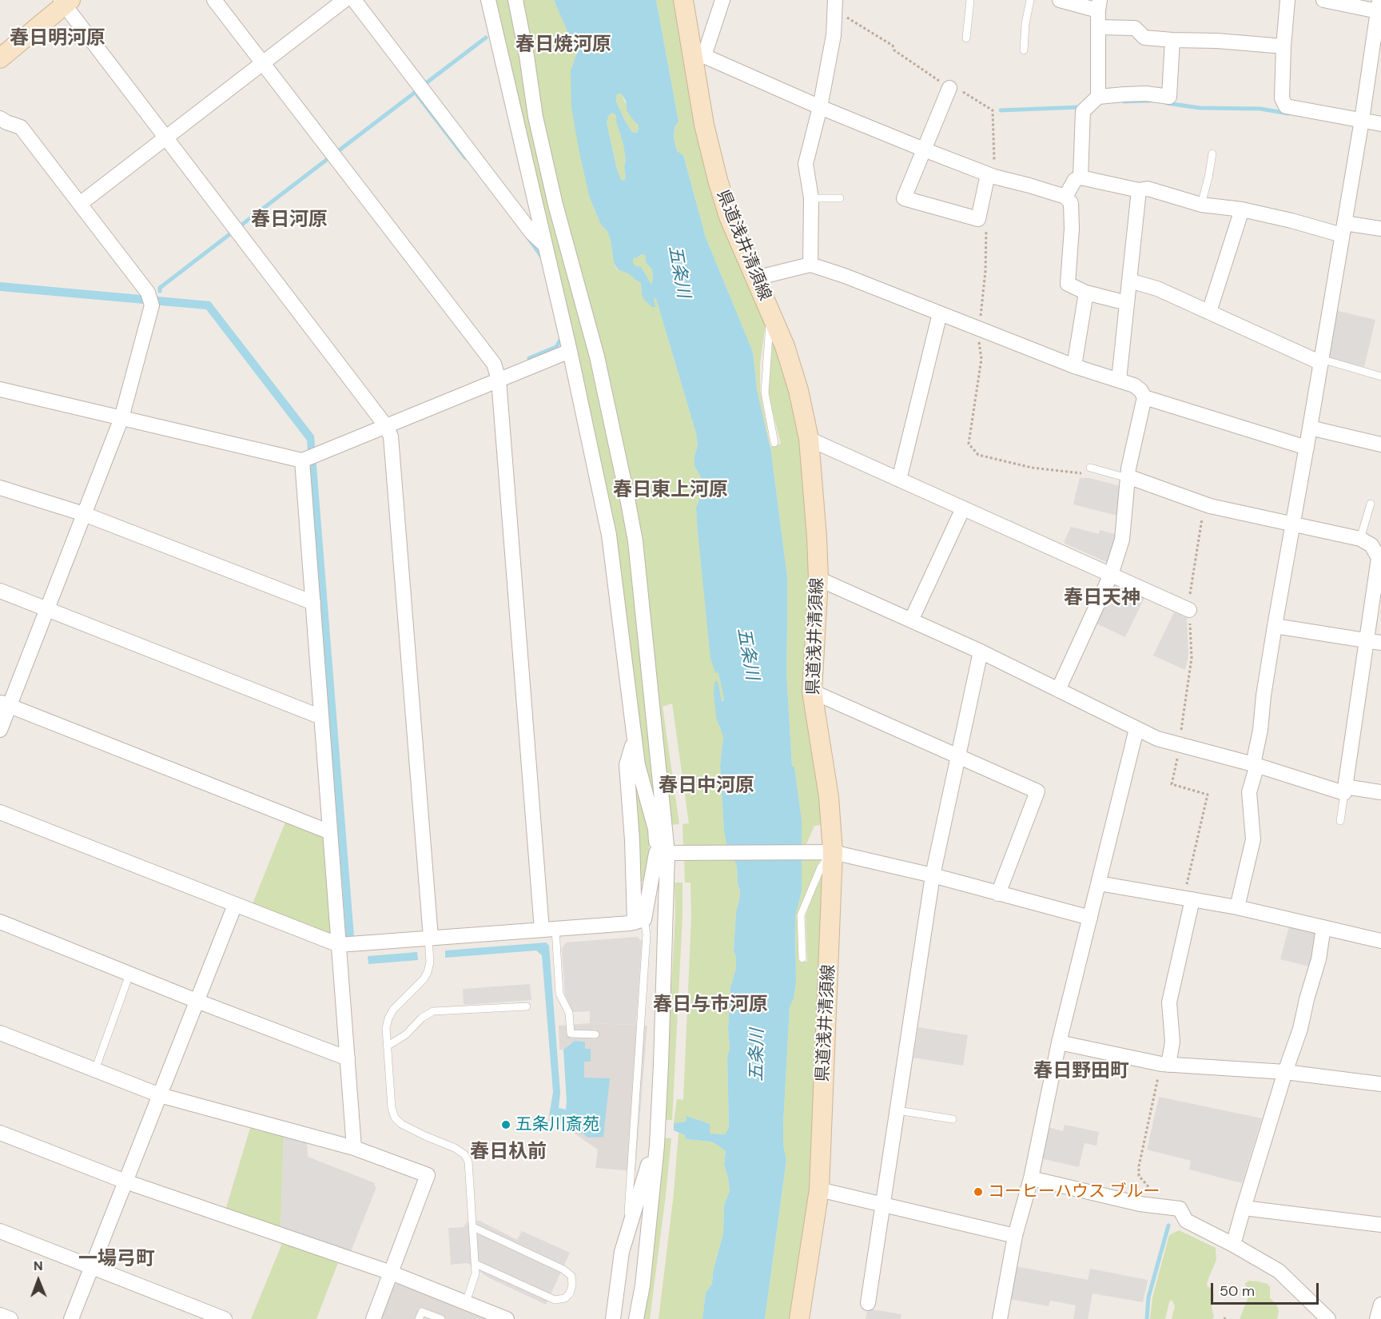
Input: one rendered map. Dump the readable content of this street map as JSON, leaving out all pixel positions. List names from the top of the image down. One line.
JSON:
{"streets":{"main road":["県道浅井清須線"]},"districts":["春日明河原","春日焼河原","春日河原","春日東上河原","春日天神","春日中河原","春日与市河原","春日野田町","春日杁前","一場弓町"],"water":["五条川"],"places":["五条川斎苑","コーヒーハウス ブルー"],"scale_bar":"50 m","north":"top"}
